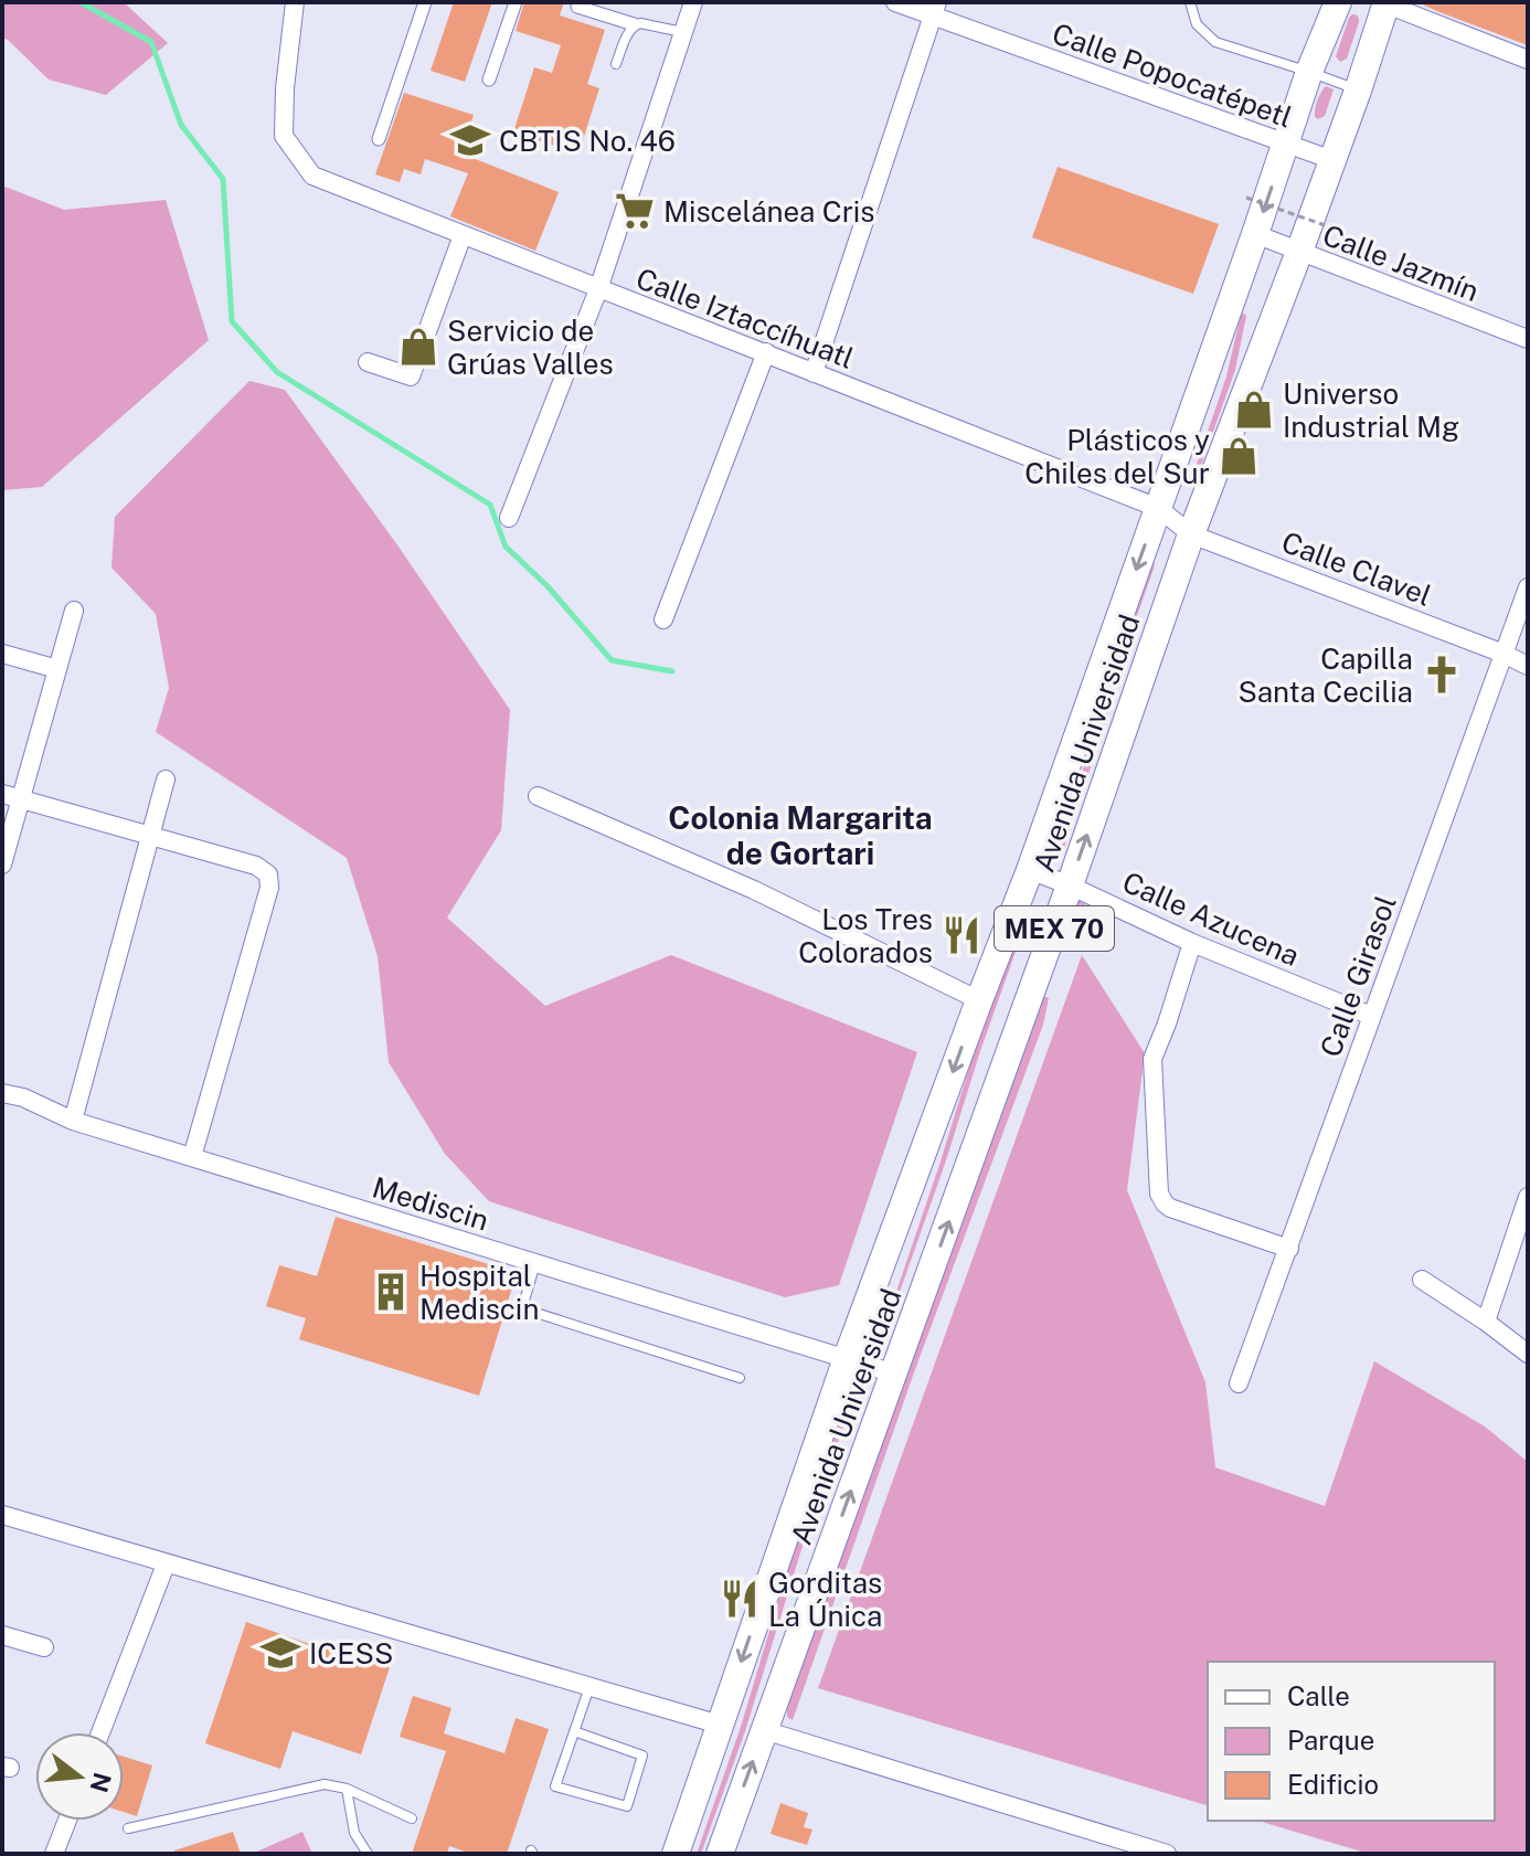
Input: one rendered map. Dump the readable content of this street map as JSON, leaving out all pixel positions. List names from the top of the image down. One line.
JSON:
{"streets":{"main road":["Avenida Universidad","MEX 70"],"street":["Calle Popocatépetl","Calle Jazmín","Calle Iztaccíhuatl","Calle Clavel","Calle Azucena","Calle Girasol","Mediscin"]},"crossings":[["Calle Popocatépetl","Avenida Universidad"],["Calle Jazmín","Avenida Universidad"],["Calle Iztaccíhuatl","Calle Clavel"],["Calle Iztaccíhuatl","Avenida Universidad"],["Calle Clavel","Avenida Universidad"],["Calle Clavel","Calle Girasol"],["Avenida Universidad","Calle Azucena"],["Avenida Universidad","Mediscin"],["Calle Azucena","Calle Girasol"]],"districts":["Colonia Margarita de Gortari"],"places":{"school or university":["CBTIS No. 46","ICESS"],"supermarket":["Miscelánea Cris"],"shop":["Servicio de Grúas Valles","Universo Industrial Mg","Plásticos y Chiles del Sur"],"church":["Capilla Santa Cecilia"],"restaurant":["Los Tres Colorados","Gorditas La Única"],"building":["Hospital Mediscin"]},"legend":["Calle","Parque","Edificio"],"north":"right"}
